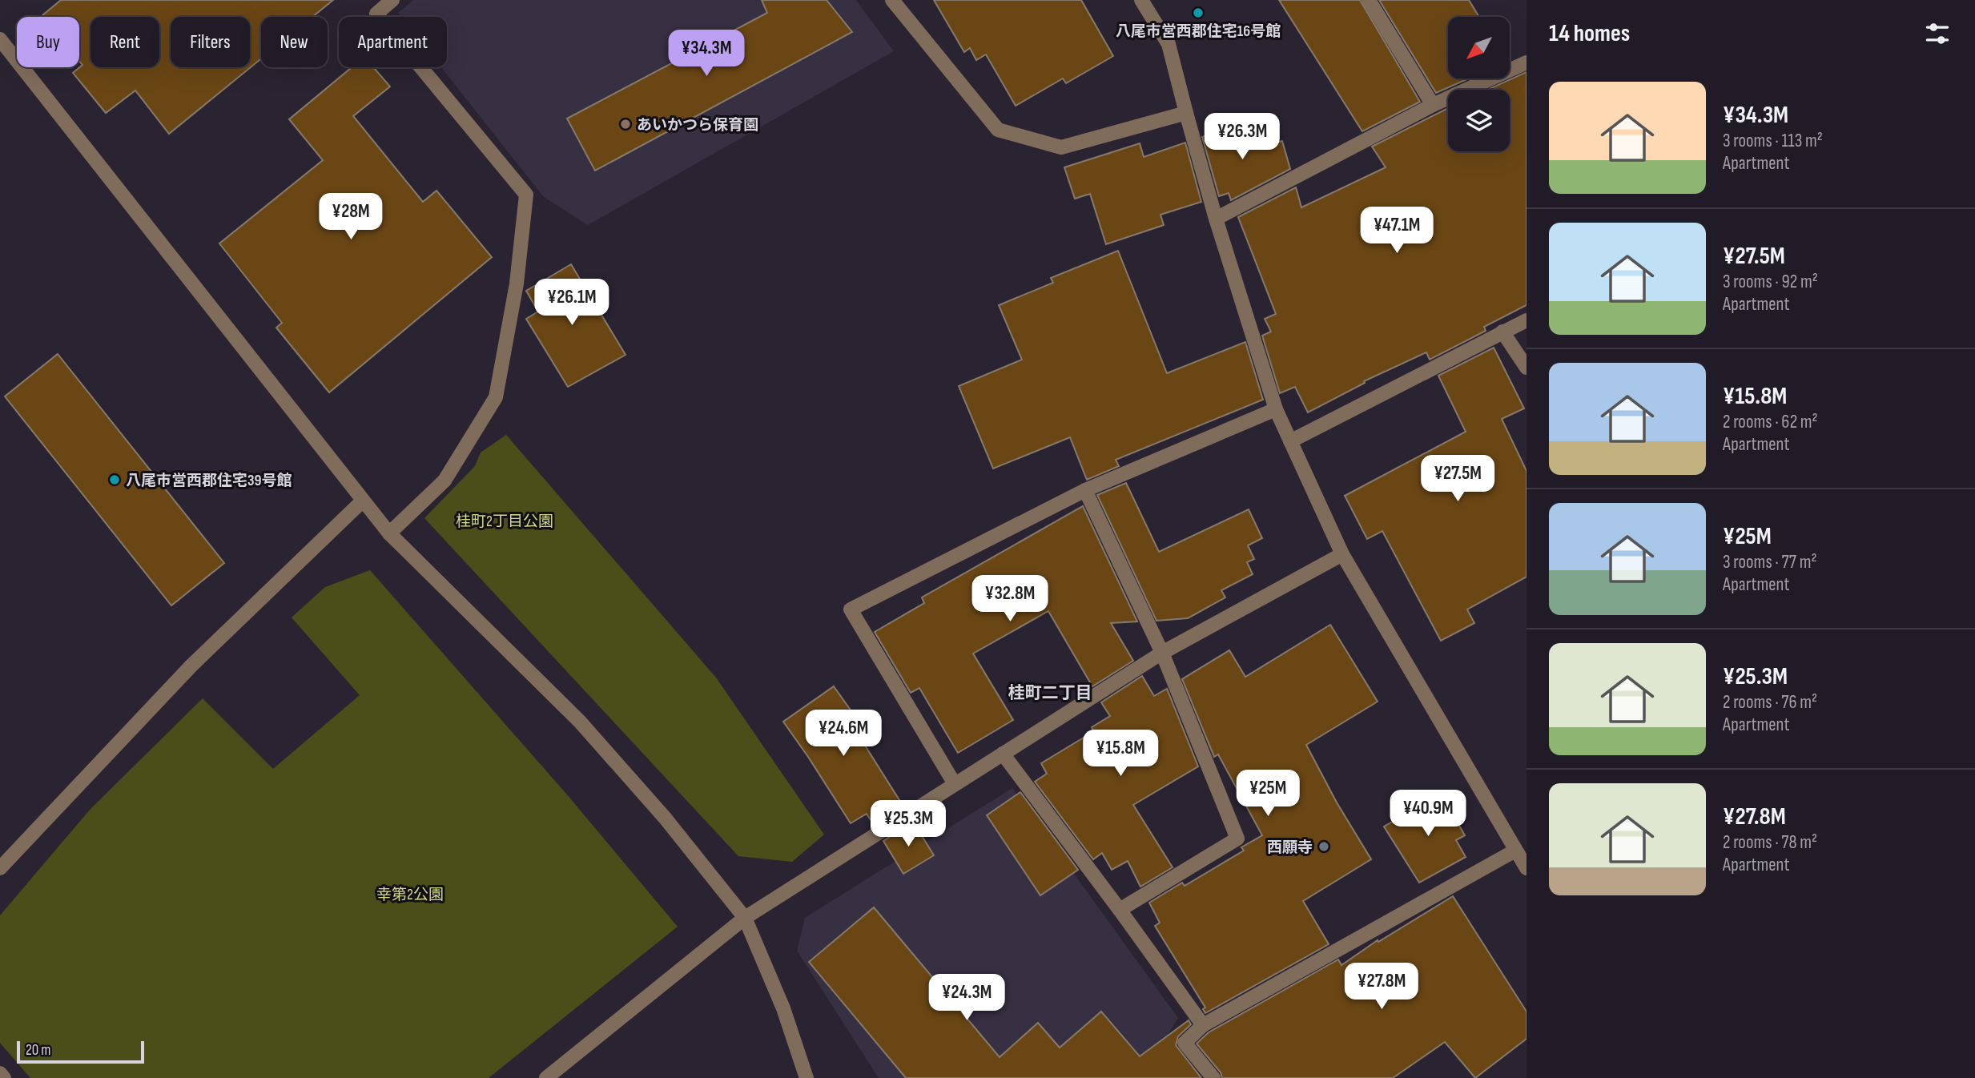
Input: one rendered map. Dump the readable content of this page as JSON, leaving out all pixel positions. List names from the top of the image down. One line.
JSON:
{"districts":["桂町二丁目"],"parks":["桂町2丁目公園","幸第2公園"],"places":["八尾市営西郡住宅16号館","あいかつら保育園","八尾市営西郡住宅39号館","西願寺"],"scale_bar":"20 m","north":"bottom left","page":{"heading":"14 homes","chip":["Buy","Rent","Filters","New","Apartment"],"price":["¥34.3M","¥26.3M","¥28M","¥47.1M","¥26.1M","¥27.5M","¥32.8M","¥24.6M","¥15.8M","¥25M","¥40.9M","¥25.3M","¥27.8M","¥24.3M"],"list":[{"name":"¥34.3M","note":"3 rooms · 113 m² · Apartment"},{"name":"¥27.5M","note":"3 rooms · 92 m² · Apartment"},{"name":"¥15.8M","note":"2 rooms · 62 m² · Apartment"},{"name":"¥25M","note":"3 rooms · 77 m² · Apartment"},{"name":"¥25.3M","note":"2 rooms · 76 m² · Apartment"},{"name":"¥27.8M","note":"2 rooms · 78 m² · Apartment"}],"scale":"20 m"}}
